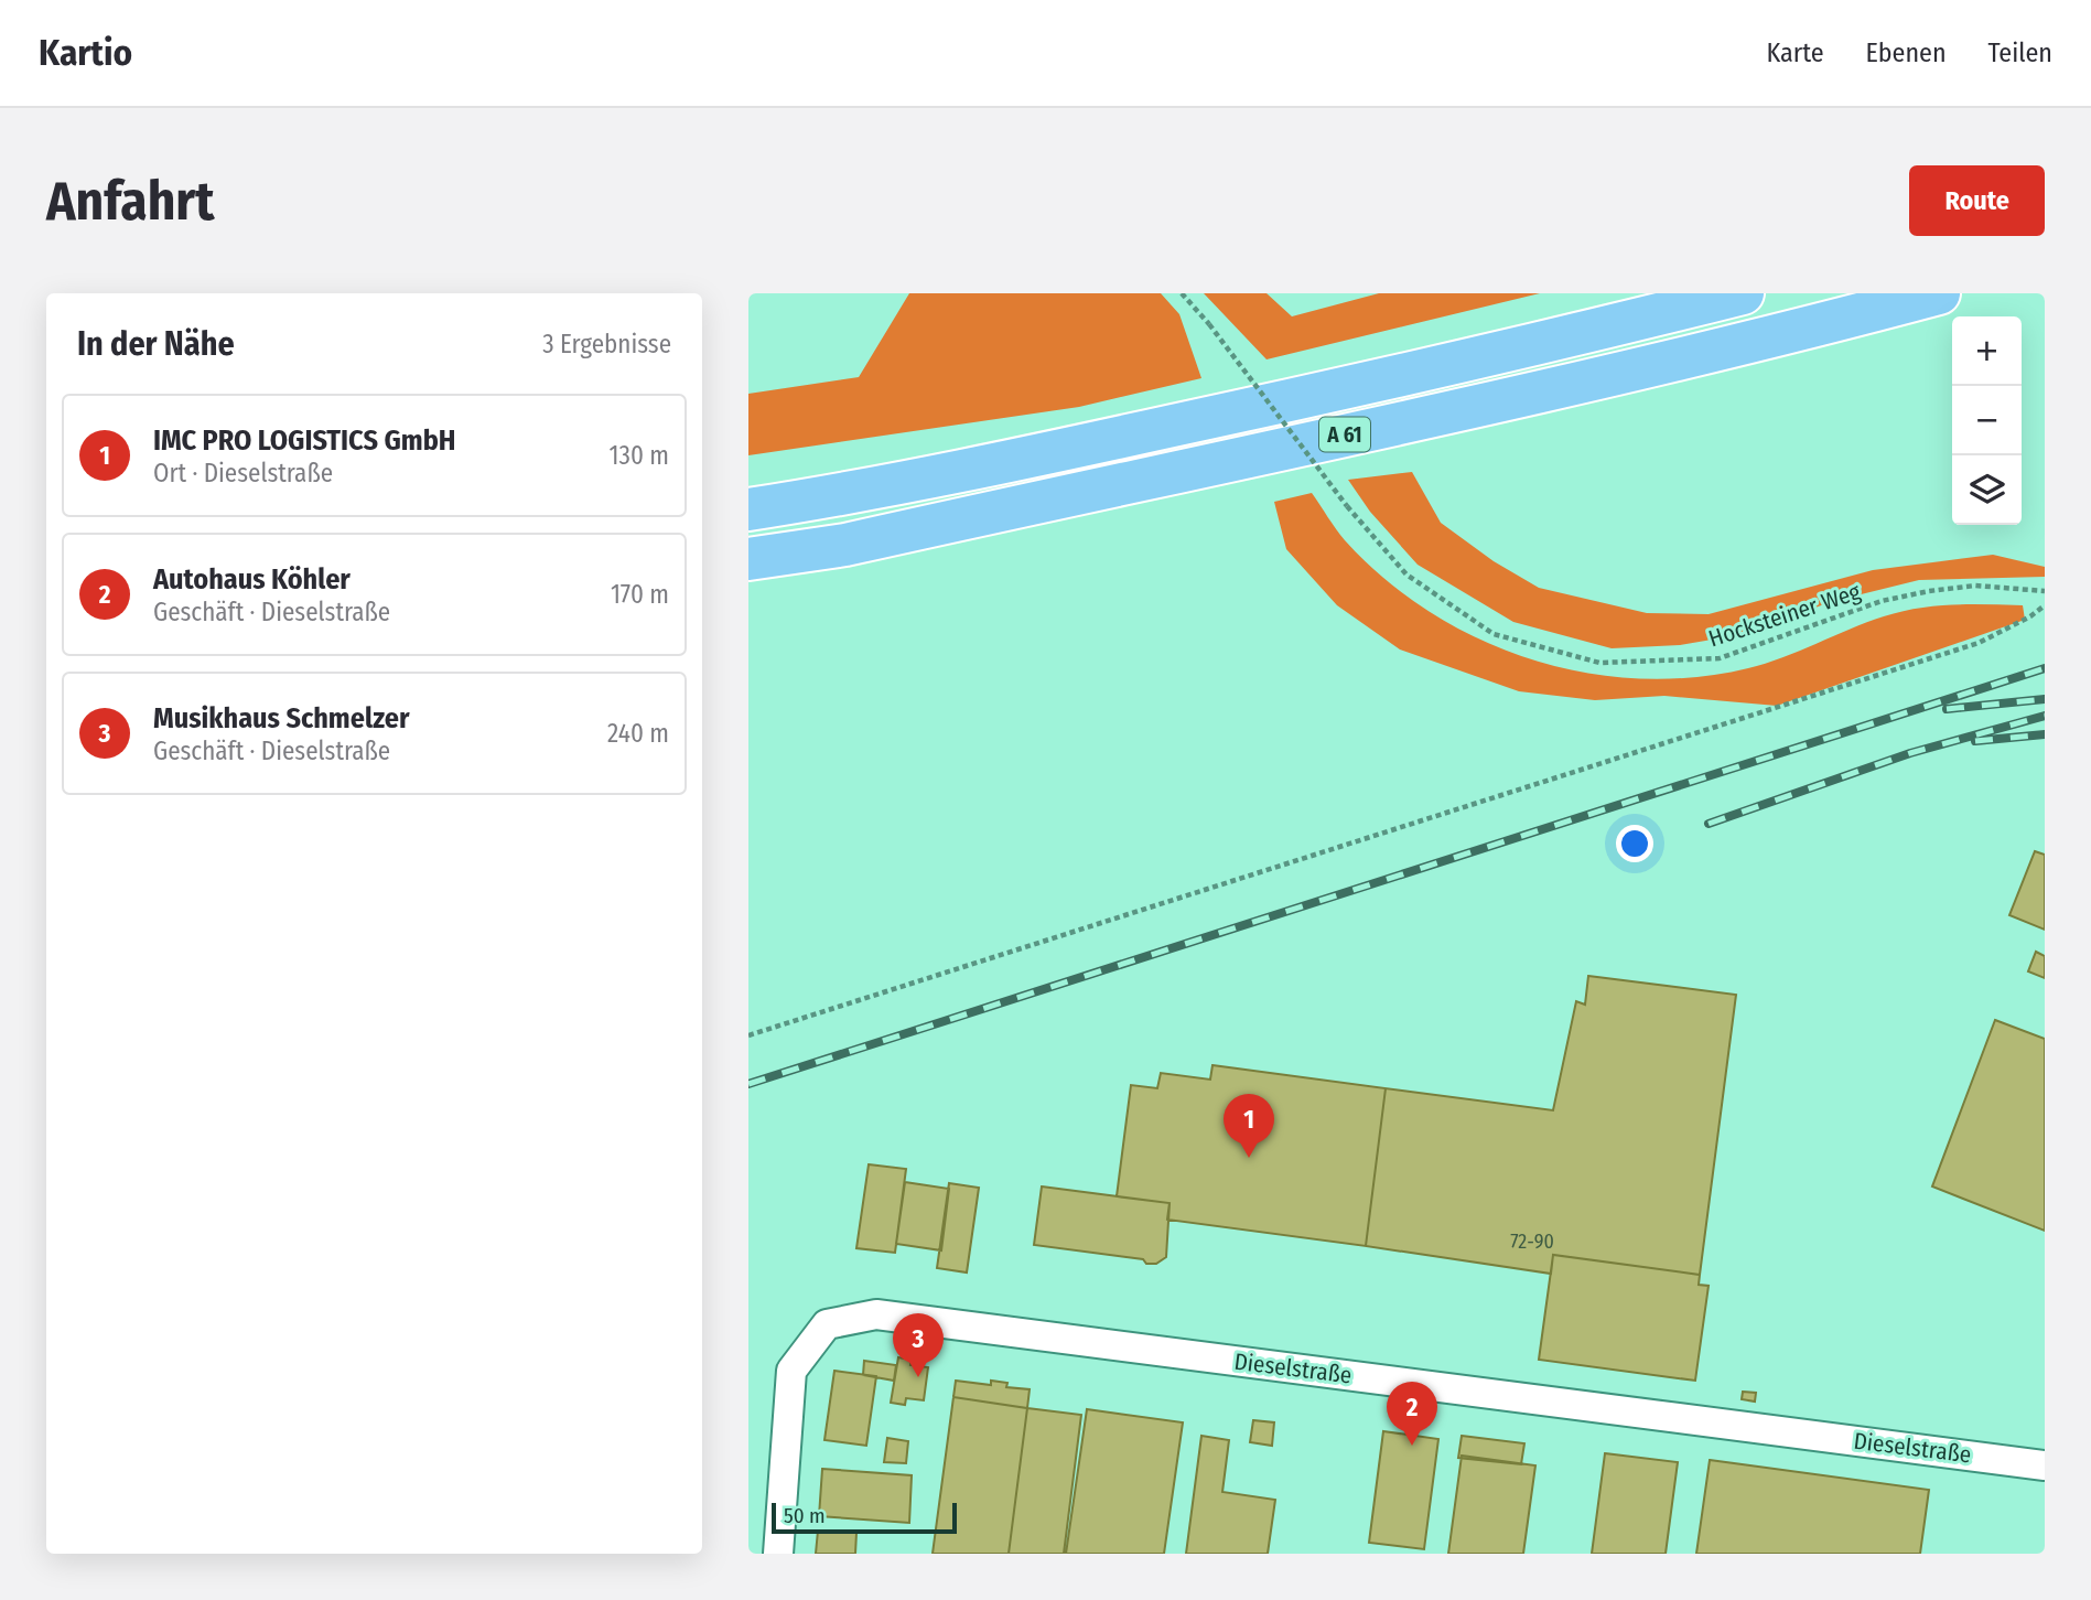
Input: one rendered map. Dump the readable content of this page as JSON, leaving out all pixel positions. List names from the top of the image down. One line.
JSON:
{"streets":{"highway":["A 61"],"street":["Dieselstraße"],"path":["Hocksteiner Weg"]},"house_numbers":["72-90"],"scale_bar":"50 m","page":{"header":"Kartio","nav":["Karte","Ebenen","Teilen"],"buttons":"Route","title":"Anfahrt","heading":["In der Nähe","3 Ergebnisse"],"map_buttons":["+","−"],"list":[{"mark":"1","name":"IMC PRO LOGISTICS GmbH","note":"Ort · Dieselstraße","value":"130 m"},{"mark":"2","name":"Autohaus Köhler","note":"Geschäft · Dieselstraße","value":"170 m"},{"mark":"3","name":"Musikhaus Schmelzer","note":"Geschäft · Dieselstraße","value":"240 m"}],"pins":["1","3","2"],"scale":"50 m"}}
